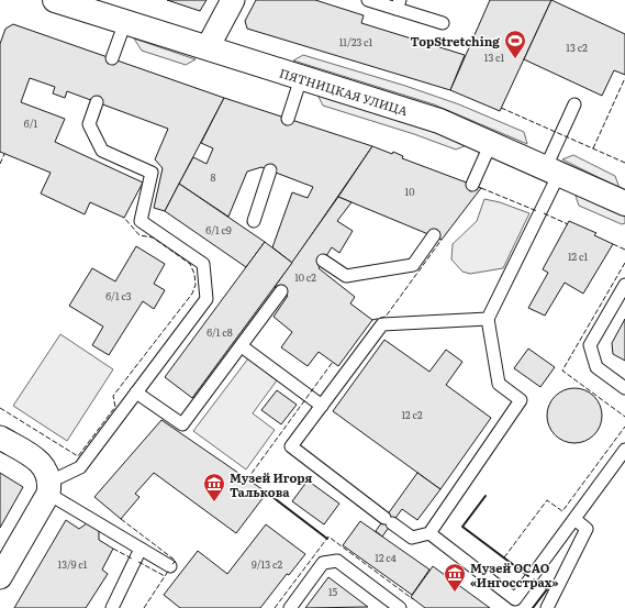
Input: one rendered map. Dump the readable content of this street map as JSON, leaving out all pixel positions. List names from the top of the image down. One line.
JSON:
{"streets":{"street":["ПЯТНИЦКАЯ УЛИЦА"]},"places":{"sports":["TopStretching"],"museum":["Музей Игоря Талькова","Музей ОСАО «Ингосстрах»"]},"house_numbers":["11/23 с1","13 с2","13 с1","6/1","8","10","6/1 с9","12 с1","10 с2","6/1 с3","6/1 с8","12 с2","12 с4","13/9 с1","9/13 с2","15"]}
